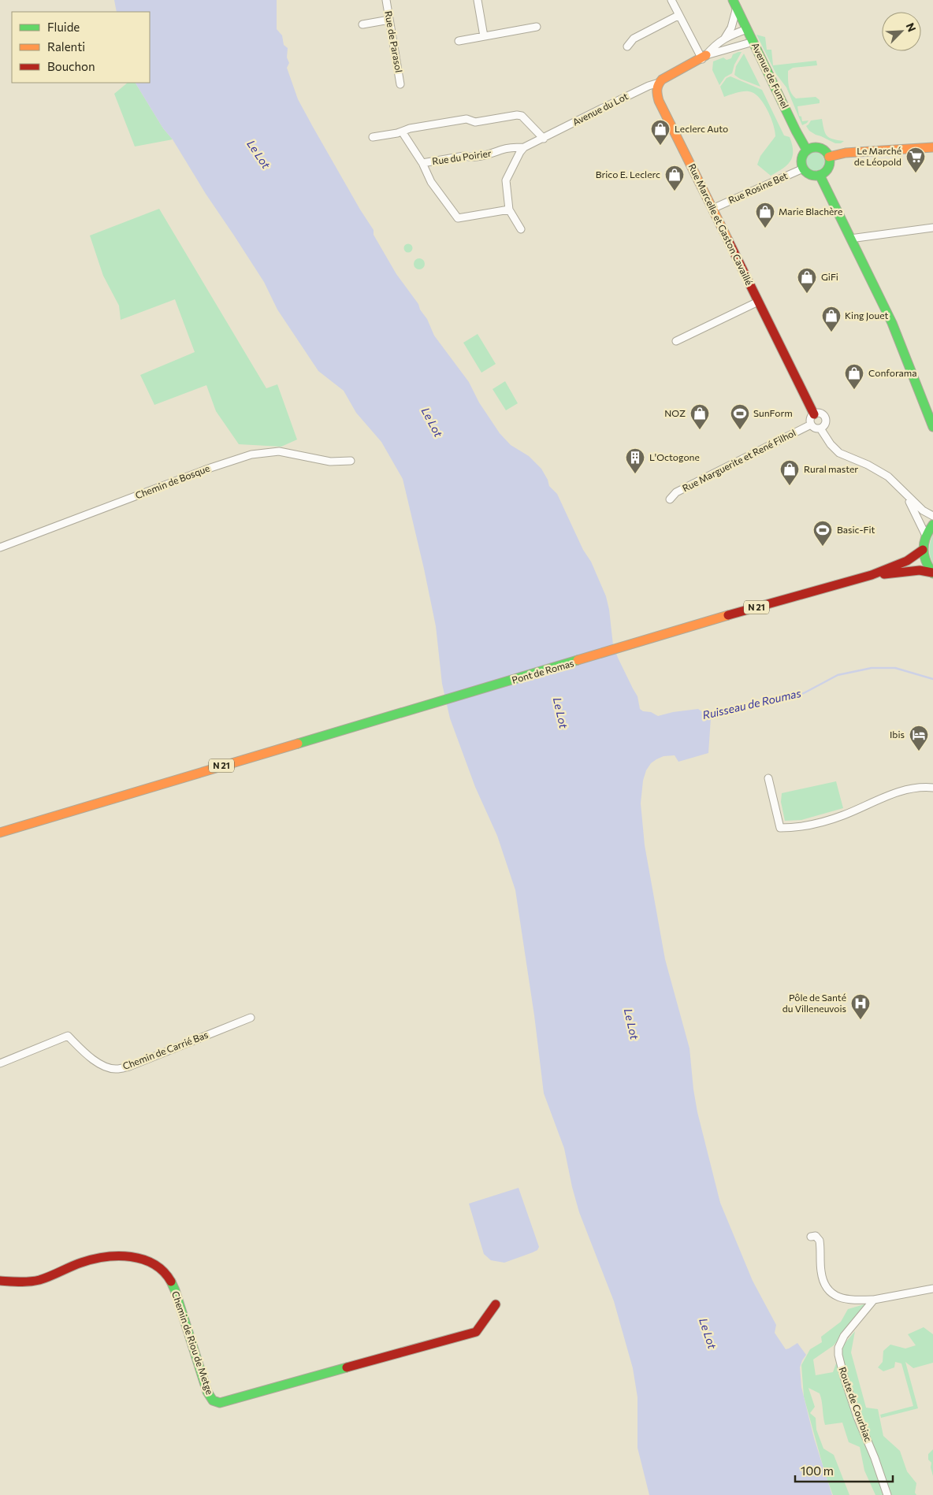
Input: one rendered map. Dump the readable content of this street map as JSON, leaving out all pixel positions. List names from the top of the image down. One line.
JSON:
{"streets":{"main road":["Avenue de Fumel","Rue Marcelle et Gaston Cavaillé","N 21","Pont de Romas","Chemin de Riou de Metge"],"street":["Rue de Parasol","Avenue du Lot","Rue du Poirier","Rue Rosine Bet","Rue Marguerite et René Filhol","Chemin de Bosque","Chemin de Carrié Bas","Route de Courbiac"]},"crossings":[["Avenue de Fumel","Rue Rosine Bet"],["Avenue du Lot","Rue du Poirier"],["Avenue du Lot","Rue Marcelle et Gaston Cavaillé"],["Rue Rosine Bet","Rue Marcelle et Gaston Cavaillé"],["Rue Marcelle et Gaston Cavaillé","Rue Marguerite et René Filhol"],["N 21","Pont de Romas"]],"water":["Le Lot","Ruisseau de Roumas"],"places":{"shop":["Leclerc Auto","Brico E. Leclerc","Marie Blachère","GiFi","King Jouet","Conforama","NOZ","Rural master"],"supermarket":["Le Marché de Léopold"],"sports":["SunForm","Basic-Fit"],"building":["L'Octogone"],"hotel":["Ibis"],"hospital":["Pôle de Santé du Villeneuvois"]},"legend":["Fluide","Ralenti","Bouchon"],"scale_bar":"100 m","north":"top right"}
